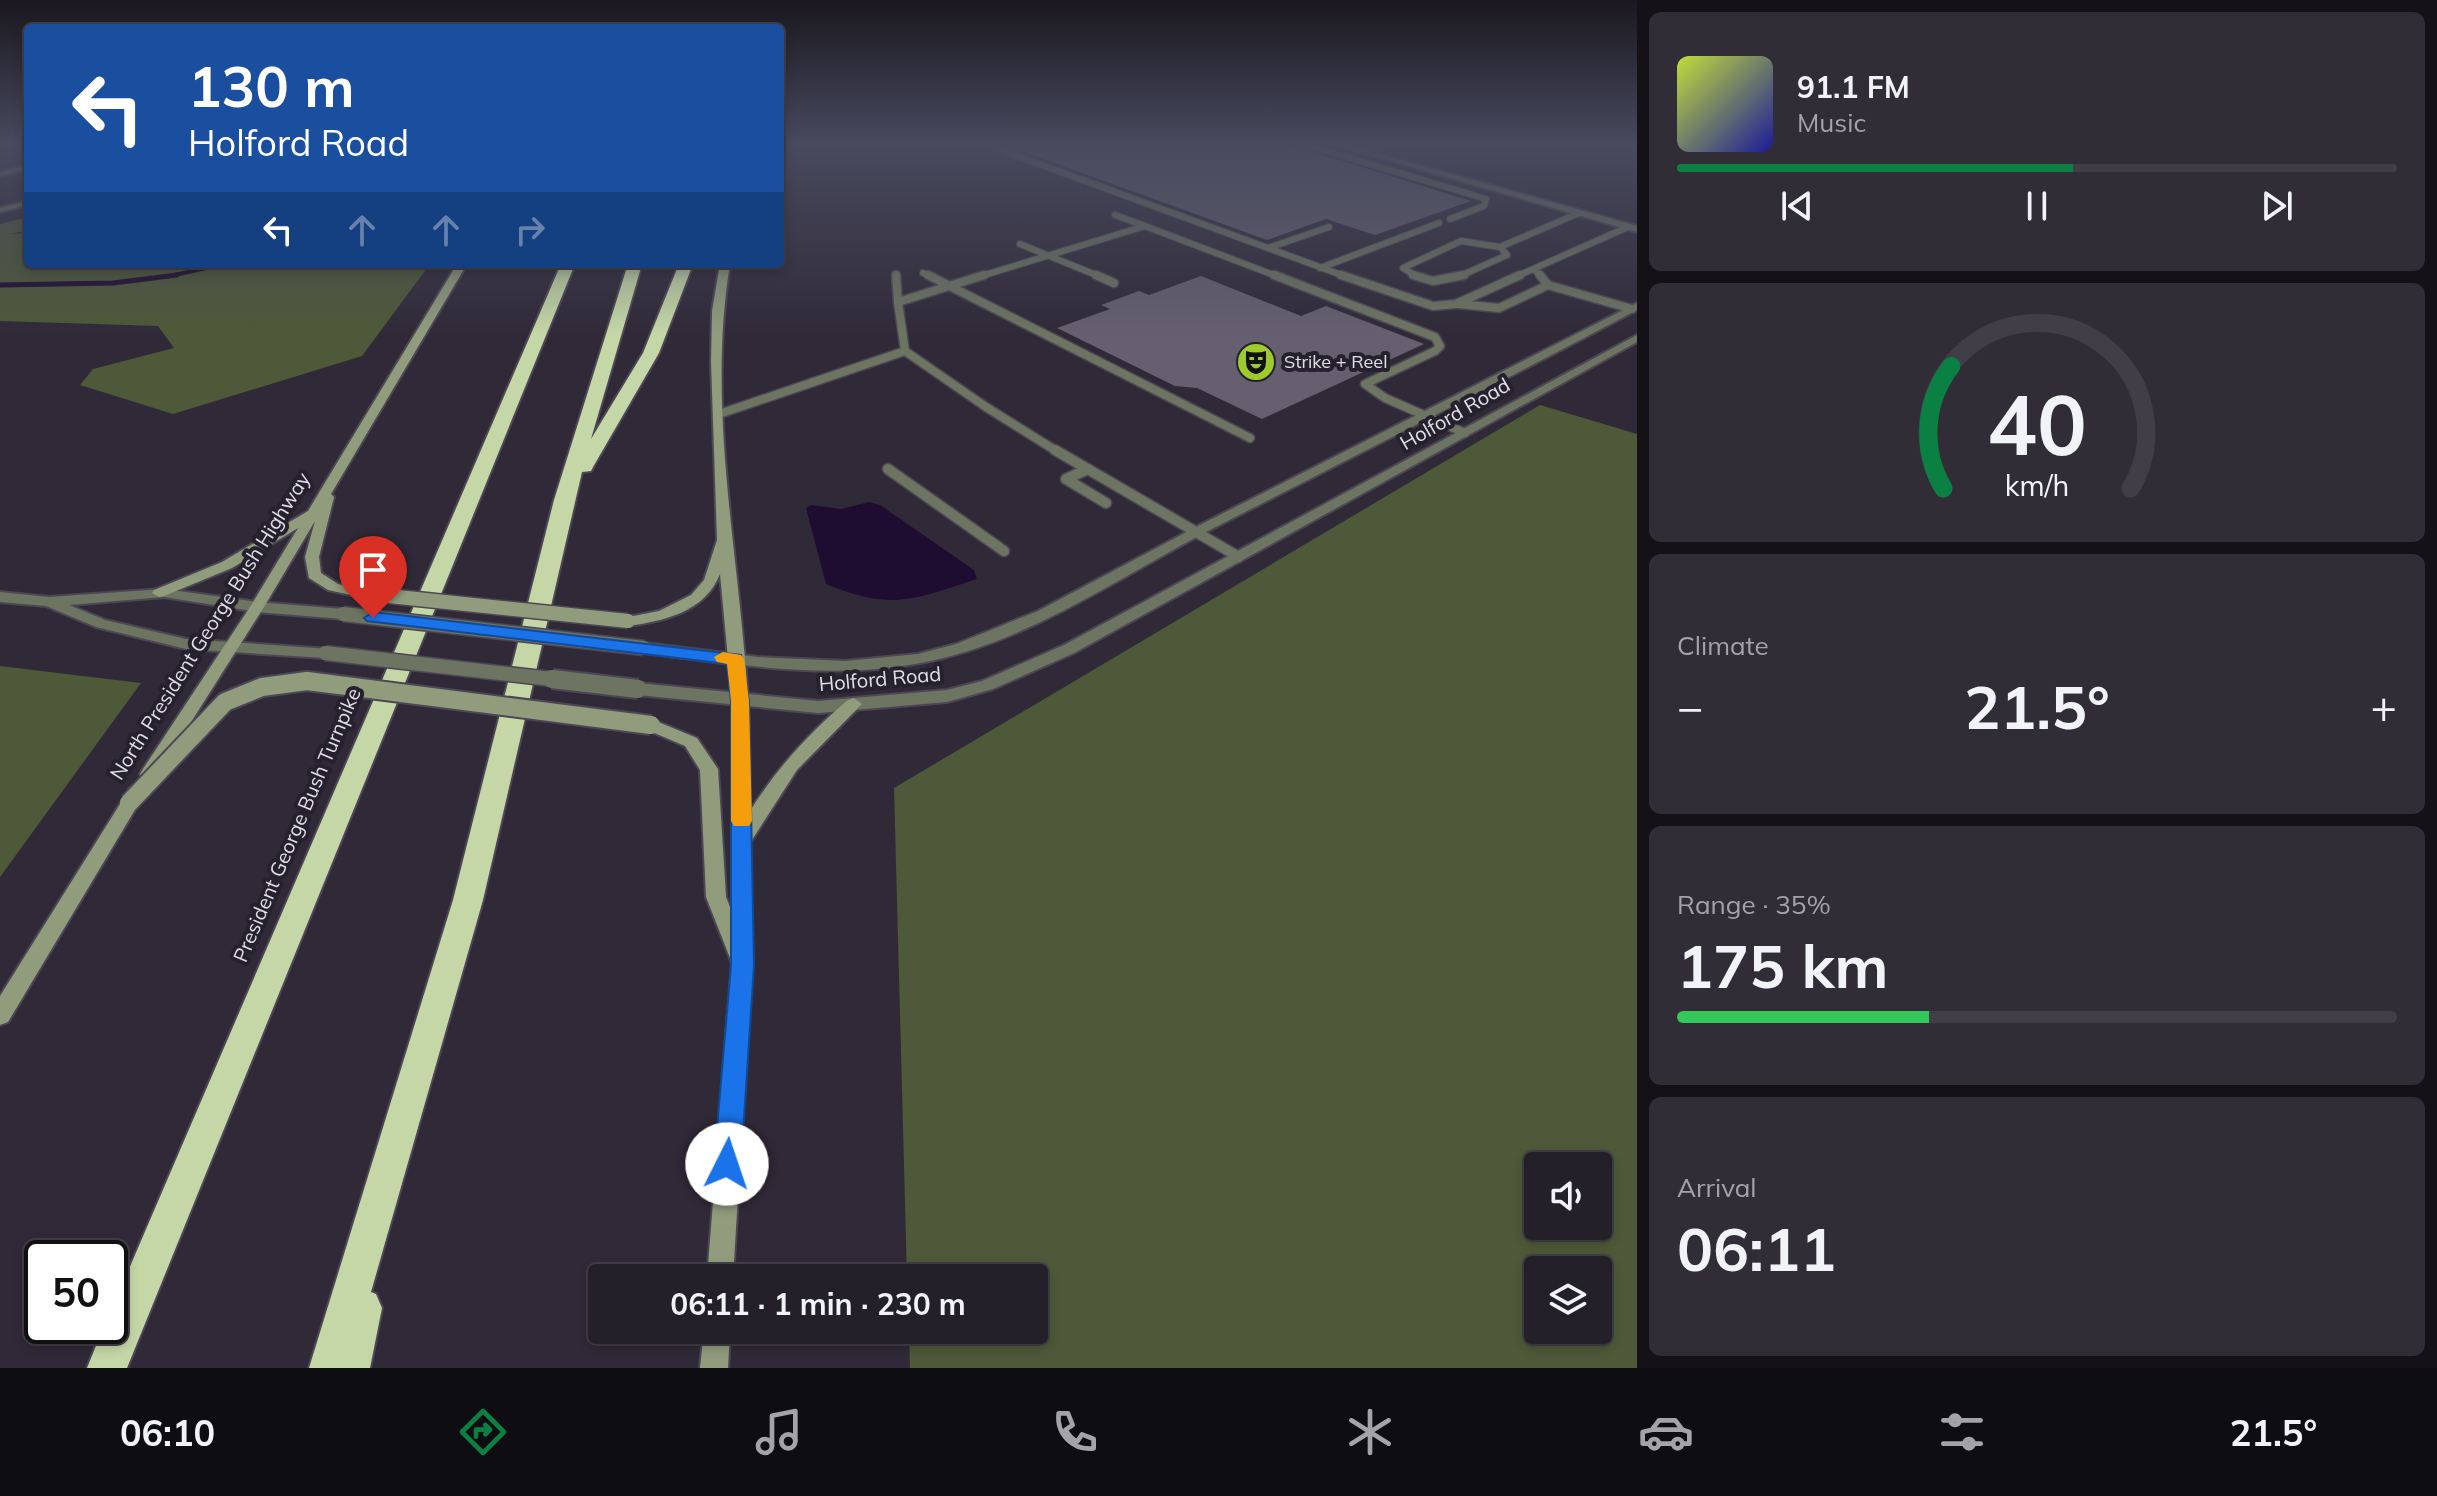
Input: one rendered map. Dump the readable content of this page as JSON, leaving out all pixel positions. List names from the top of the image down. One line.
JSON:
{"streets":{"highway":["President George Bush Turnpike"],"main road":["North President George Bush Highway"],"street":["Holford Road"]},"crossings":[["Holford Road","North President George Bush Highway"]],"places":{"theatre":["Strike + Reel"]},"page":{"turn":["130 m","Holford Road"],"song":["91.1 FM","Music"],"tile":["Climate",["Range · 35%","175 km"],["Arrival","06:11"]],"heat":["−","21.5°","+"],"limit":"50","trip":"06:11 · 1 min · 230 m","tabs":["06:10","21.5°"],"gauge":["40","km/h"]}}
